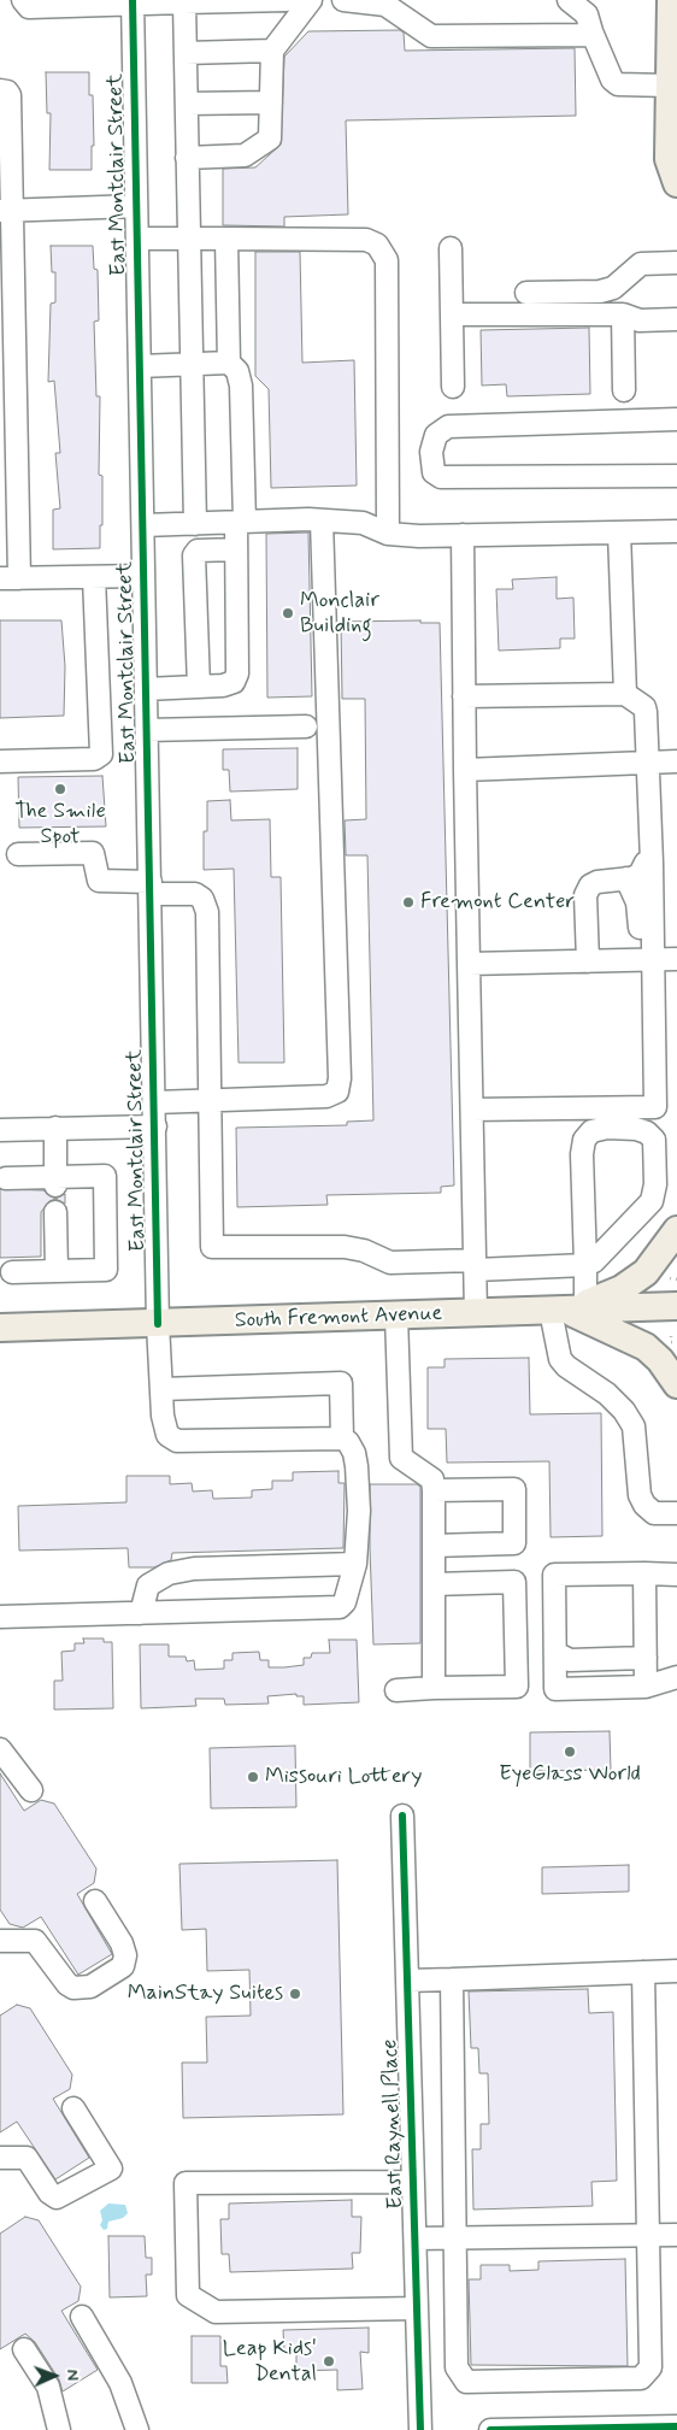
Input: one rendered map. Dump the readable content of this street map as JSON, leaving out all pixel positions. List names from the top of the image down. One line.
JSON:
{"streets":{"main road":["South Fremont Avenue"],"street":["East Montclair Street","East Raynell Place"]},"crossings":[["East Montclair Street","South Fremont Avenue"]],"places":["Monclair Building","The Smile Spot","Fremont Center","EyeGlass World","Missouri Lottery","MainStay Suites","Leap Kids' Dental"],"north":"right"}
